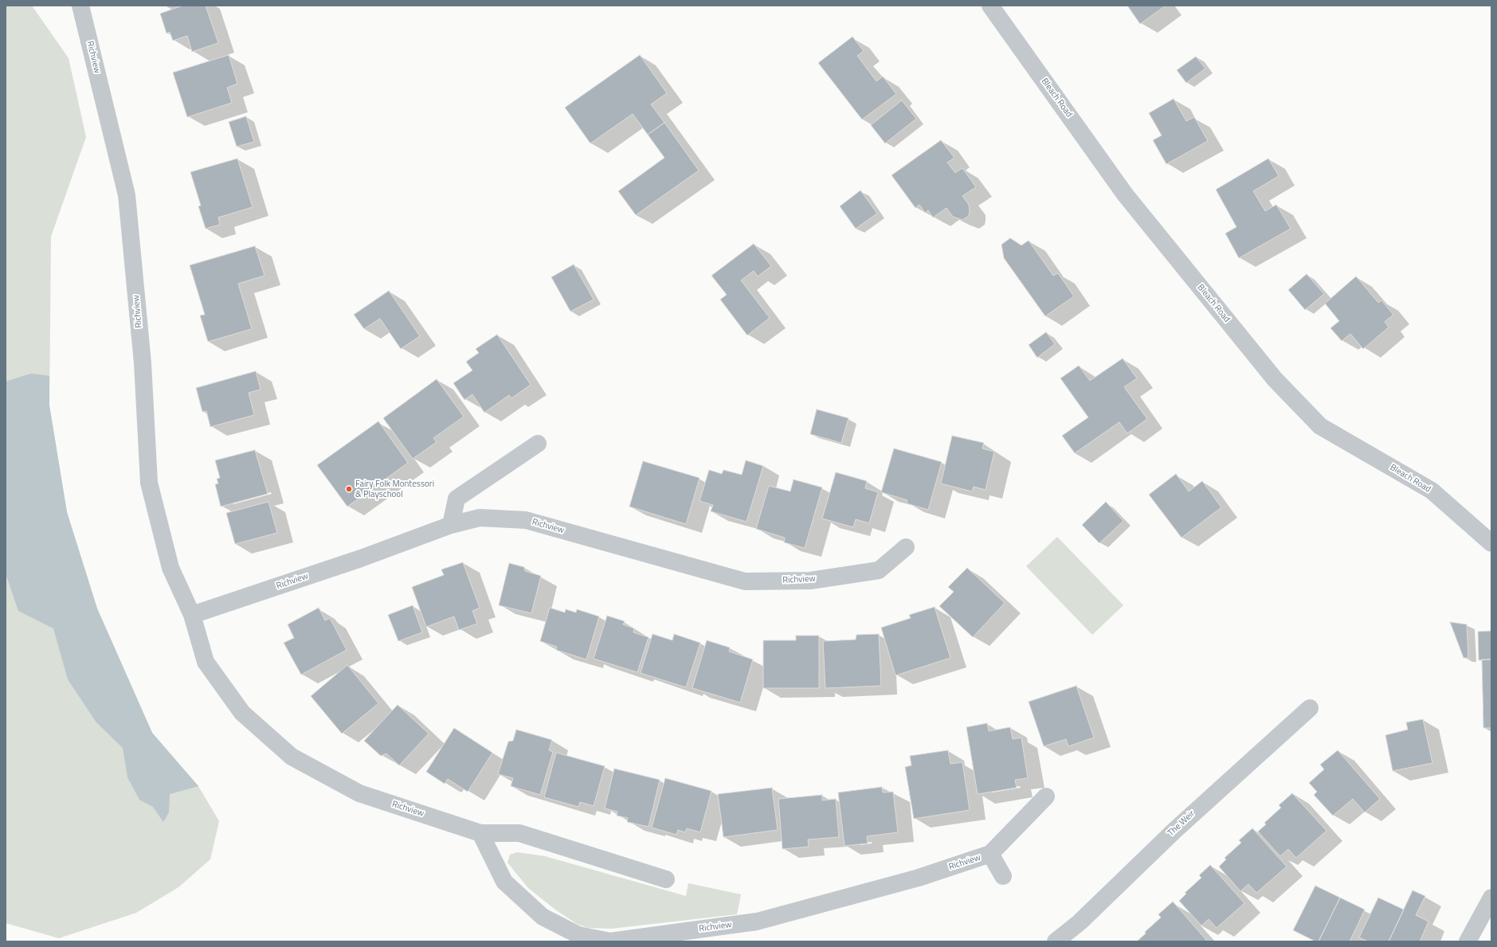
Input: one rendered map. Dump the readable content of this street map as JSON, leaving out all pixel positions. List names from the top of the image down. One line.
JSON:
{"streets":{"street":["Richview","Bleach Road","The Weir"]},"places":["Fairy Folk Montessori & Playschool"]}
